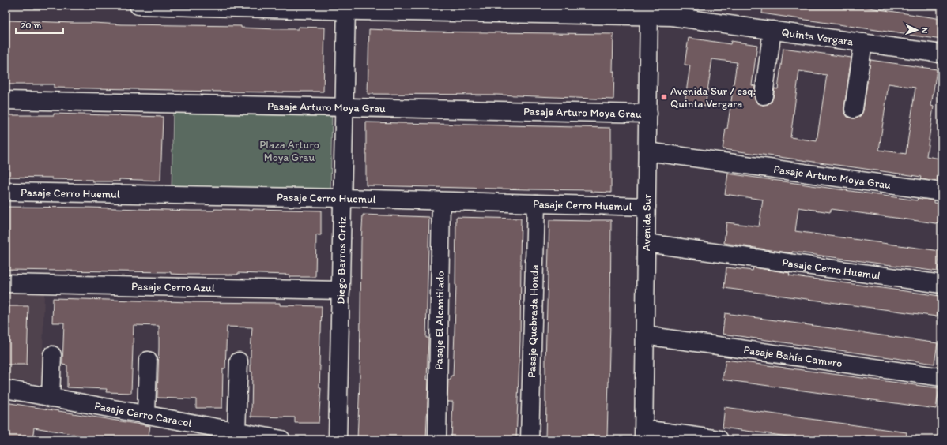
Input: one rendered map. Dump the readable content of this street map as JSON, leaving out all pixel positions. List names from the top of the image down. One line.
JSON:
{"streets":{"street":["Quinta Vergara","Pasaje Arturo Moya Grau","Pasaje Cerro Huemul","Avenida Sur","Diego Barros Ortiz","Pasaje Cerro Azul","Pasaje El Alcantilado","Pasaje Quebrada Honda","Pasaje Bahía Camero","Pasaje Cerro Caracol"]},"crossings":[["Quinta Vergara","Avenida Sur"],["Quinta Vergara","Diego Barros Ortiz"],["Pasaje Arturo Moya Grau","Avenida Sur"],["Pasaje Arturo Moya Grau","Diego Barros Ortiz"],["Pasaje Cerro Huemul","Avenida Sur"],["Pasaje Cerro Huemul","Diego Barros Ortiz"],["Pasaje Cerro Huemul","Pasaje El Alcantilado"],["Pasaje Cerro Huemul","Pasaje Quebrada Honda"],["Avenida Sur","Pasaje Bahía Camero"],["Diego Barros Ortiz","Pasaje Cerro Azul"]],"parks":["Plaza Arturo Moya Grau"],"places":{"transit":["Avenida Sur / esq. Quinta Vergara"]},"scale_bar":"20 m","north":"right"}
